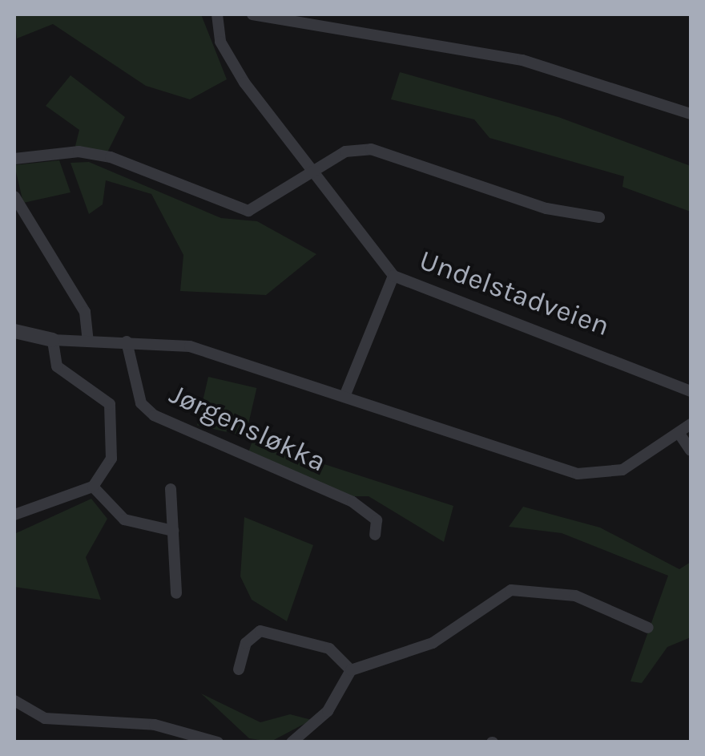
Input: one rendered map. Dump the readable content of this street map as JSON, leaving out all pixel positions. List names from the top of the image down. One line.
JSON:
{"streets":{"street":["Undelstadveien","Jørgensløkka"]},"crossings":[["Undelstadveien","Jørgensløkka"]]}
